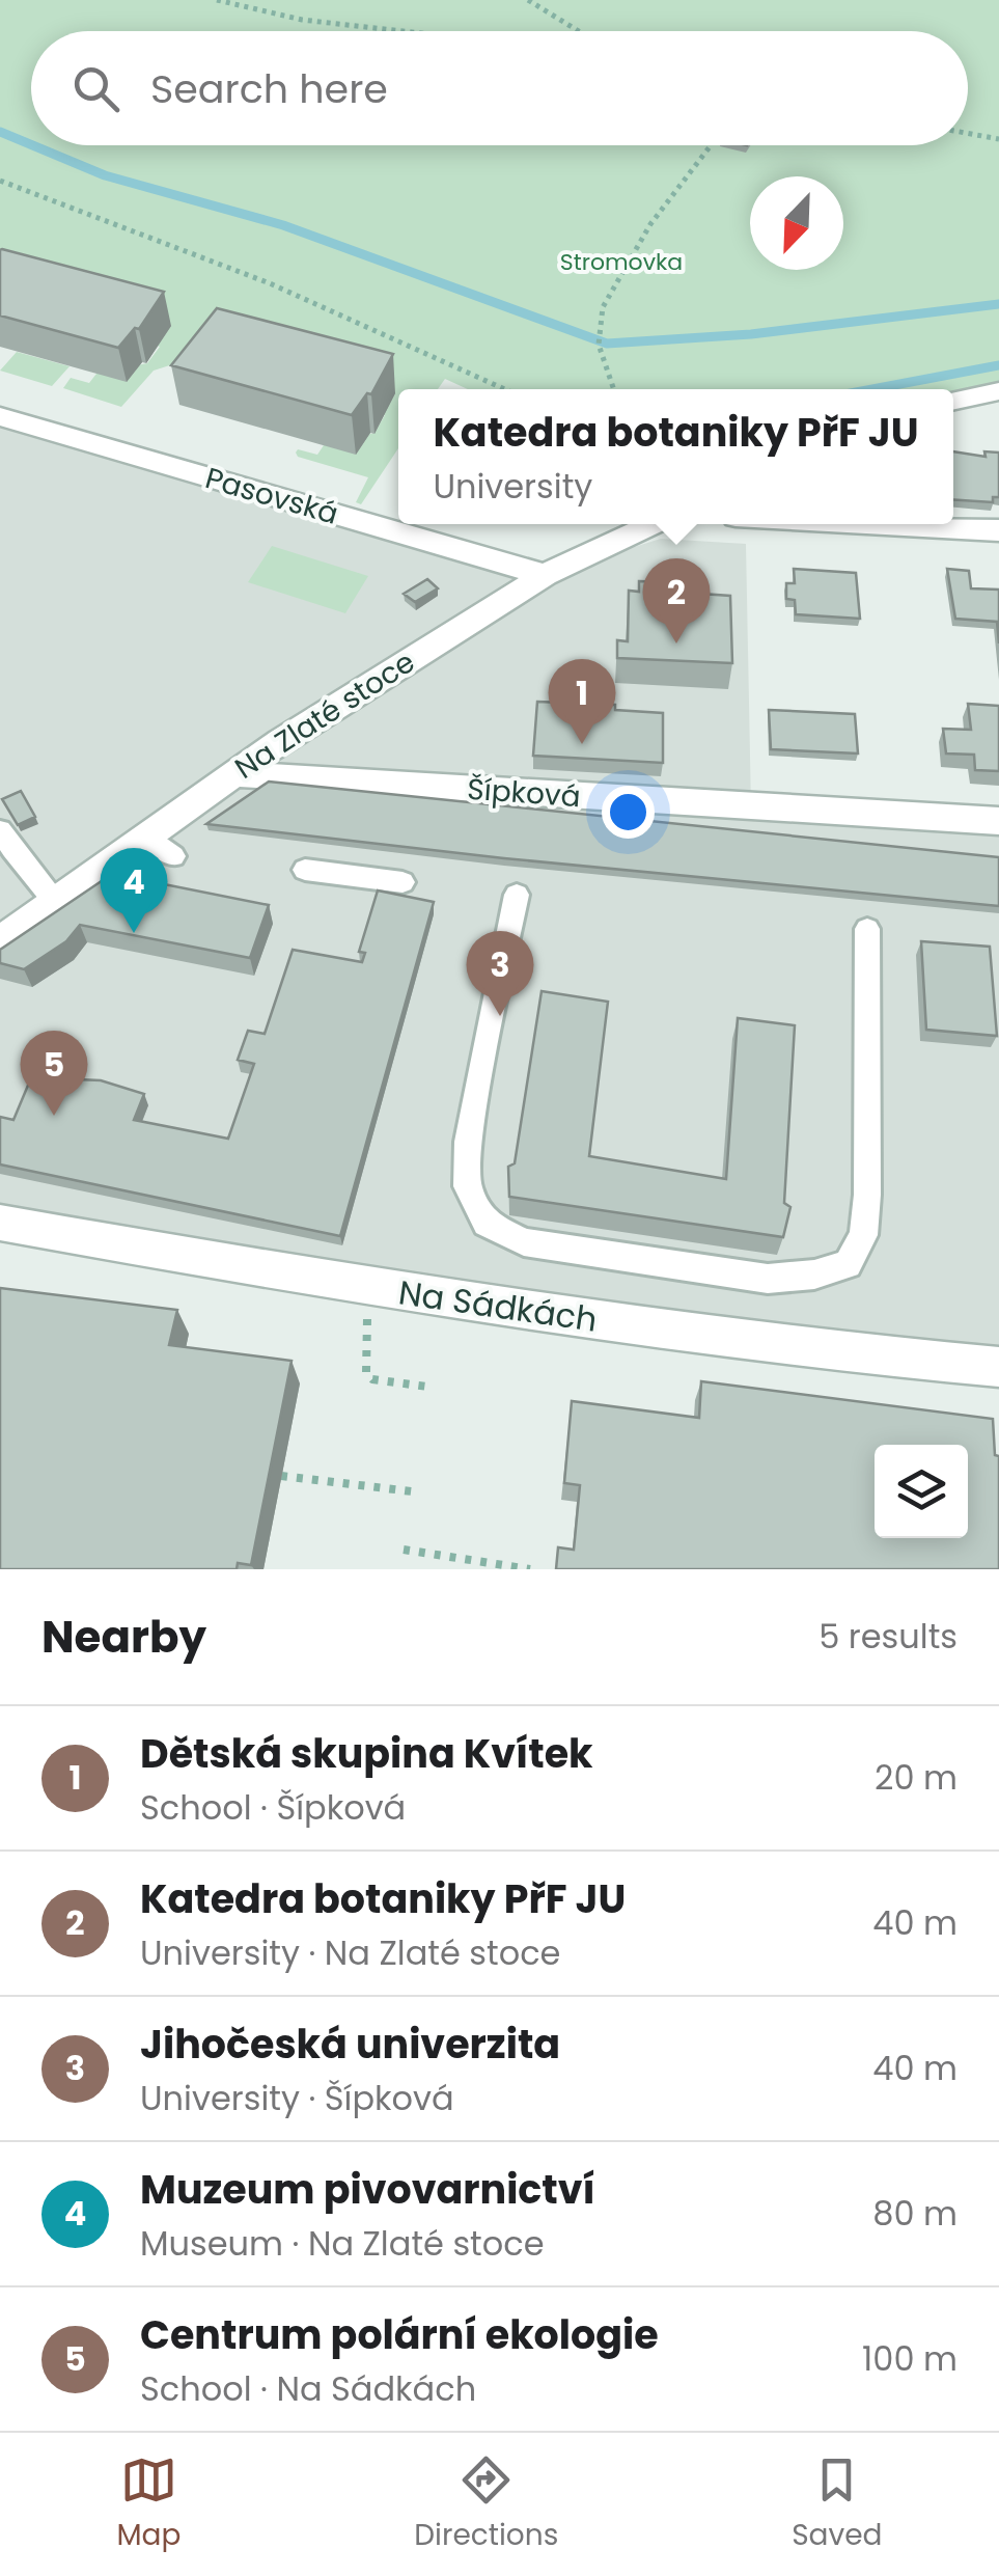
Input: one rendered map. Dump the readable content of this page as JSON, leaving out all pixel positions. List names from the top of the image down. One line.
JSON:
{"streets":{"street":["Pasovská","Na Zlaté stoce","Šípková","Na Sádkách"]},"crossings":[["Pasovská","Na Zlaté stoce"],["Na Zlaté stoce","Šípková"]],"parks":["Stromovka"],"north":"bottom left","page":{"search":"Search here","popup":["Katedra botaniky PřF JU","University"],"pins":["2","1","4","3","5"],"heading":["Nearby","5 results"],"list":[{"mark":"1","name":"Dětská skupina Kvítek","note":"School · Šípková","value":"20 m"},{"mark":"2","name":"Katedra botaniky PřF JU","note":"University · Na Zlaté stoce","value":"40 m"},{"mark":"3","name":"Jihočeská univerzita","note":"University · Šípková","value":"40 m"},{"mark":"4","name":"Muzeum pivovarnictví","note":"Museum · Na Zlaté stoce","value":"80 m"},{"mark":"5","name":"Centrum polární ekologie","note":"School · Na Sádkách","value":"100 m"}],"nav":["Map","Directions","Saved"]}}
